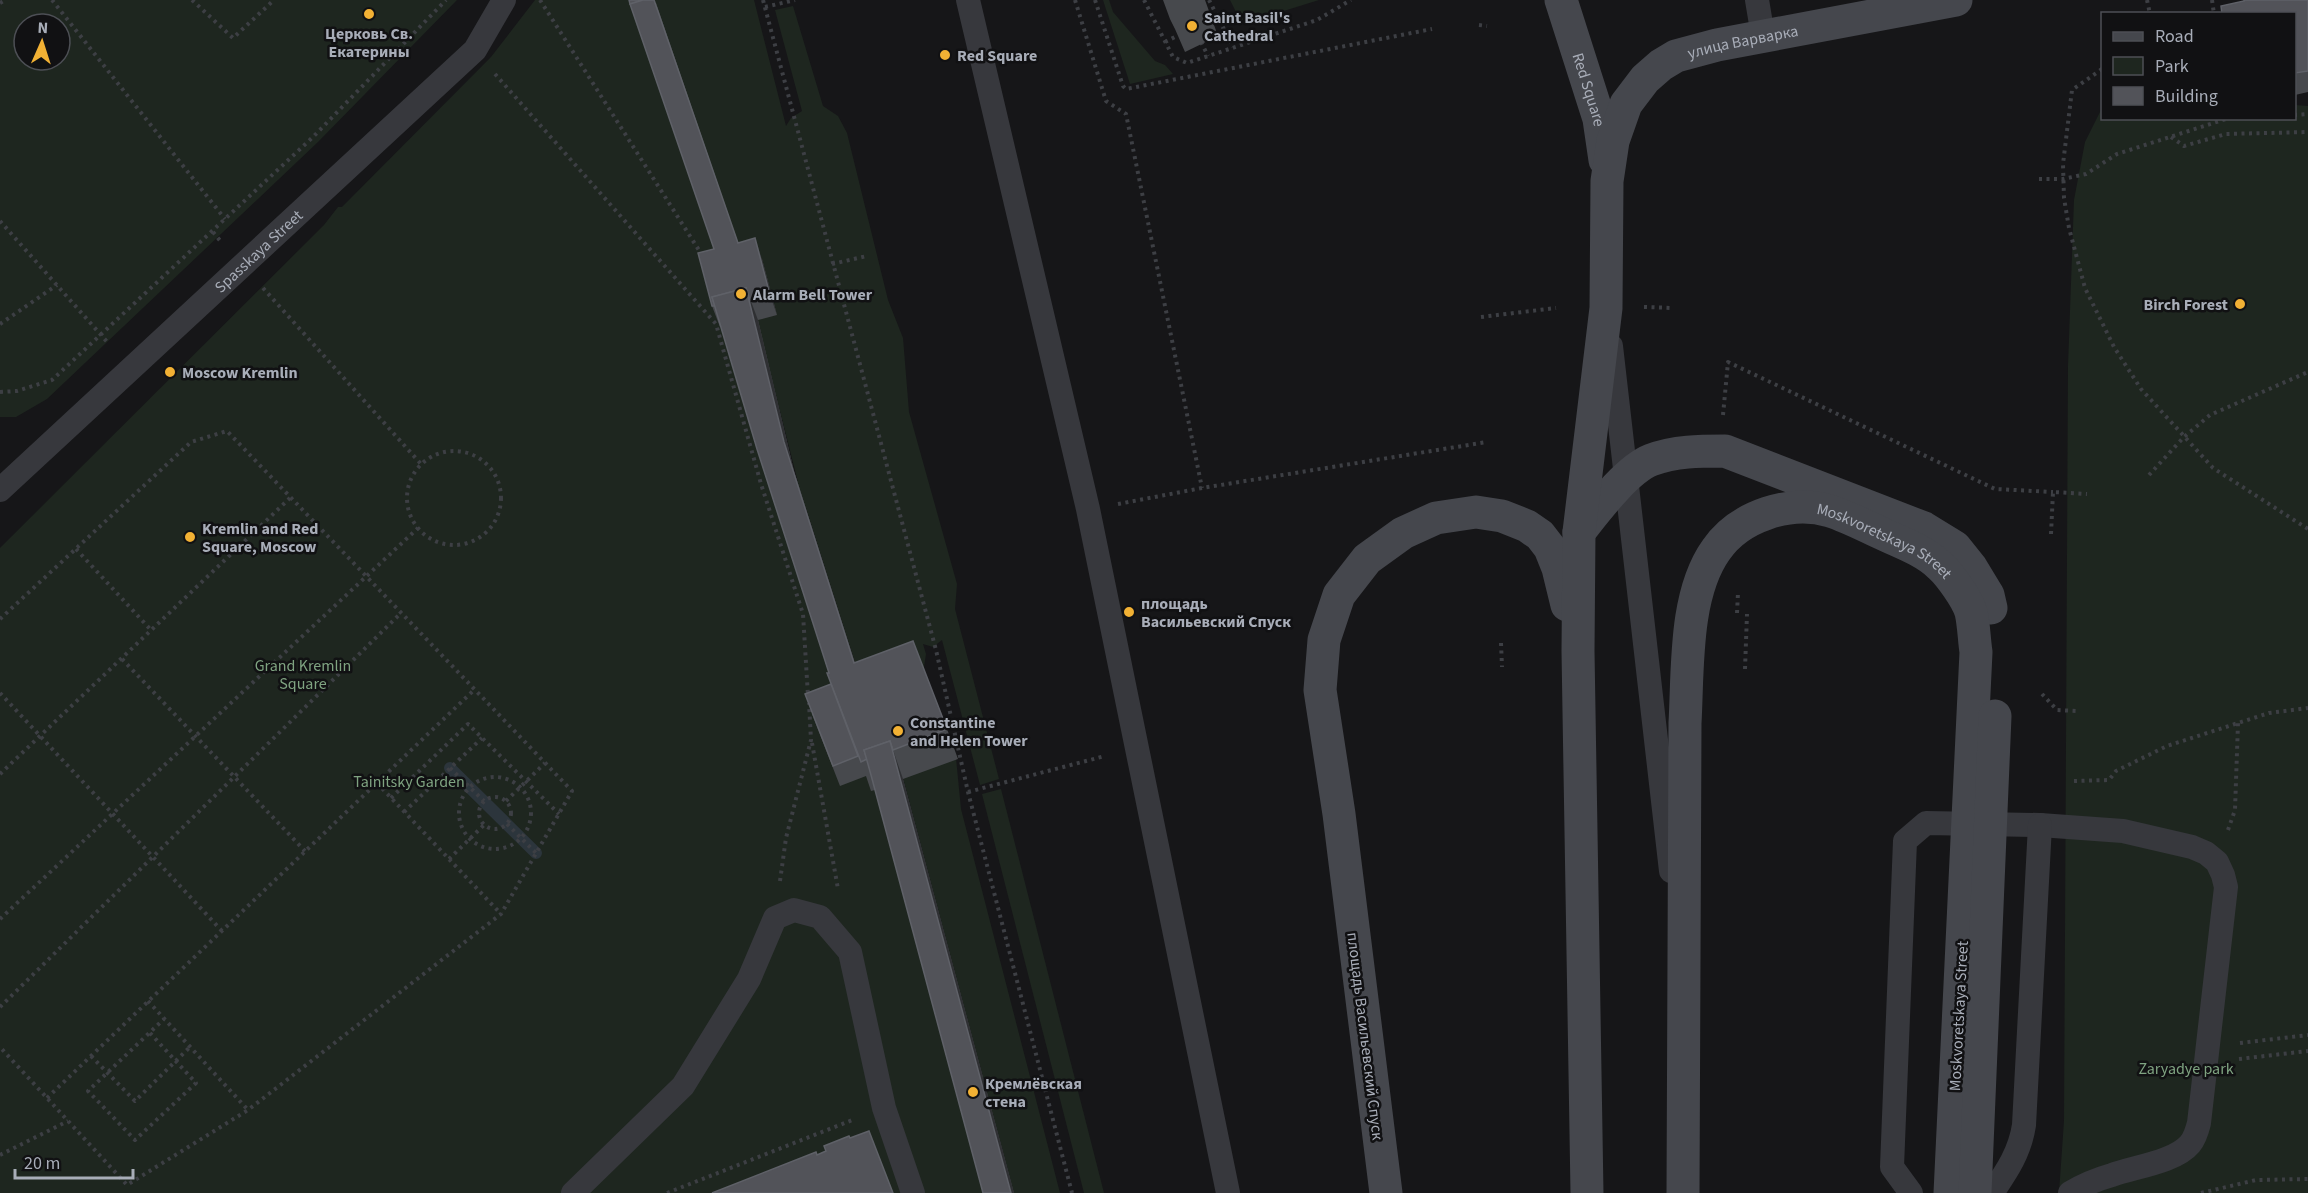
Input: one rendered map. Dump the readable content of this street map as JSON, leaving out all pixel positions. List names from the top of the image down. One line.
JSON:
{"streets":{"main road":["улица Варварка","Red Square","Moskvoretskaya Street","площадь Васильевский Спуск"],"lane":["Spasskaya Street"]},"crossings":[["улица Варварка","Red Square"]],"parks":["Grand Kremlin Square","Tainitsky Garden","Zaryadye park"],"places":["Церковь Св. Екатерины","Saint Basil's Cathedral","Red Square","Alarm Bell Tower","Birch Forest","Moscow Kremlin","Kremlin and Red Square, Moscow","площадь Васильевский Спуск","Constantine and Helen Tower","Кремлёвская стена"],"legend":["Road","Park","Building"],"scale_bar":"20 m","north":"top"}
